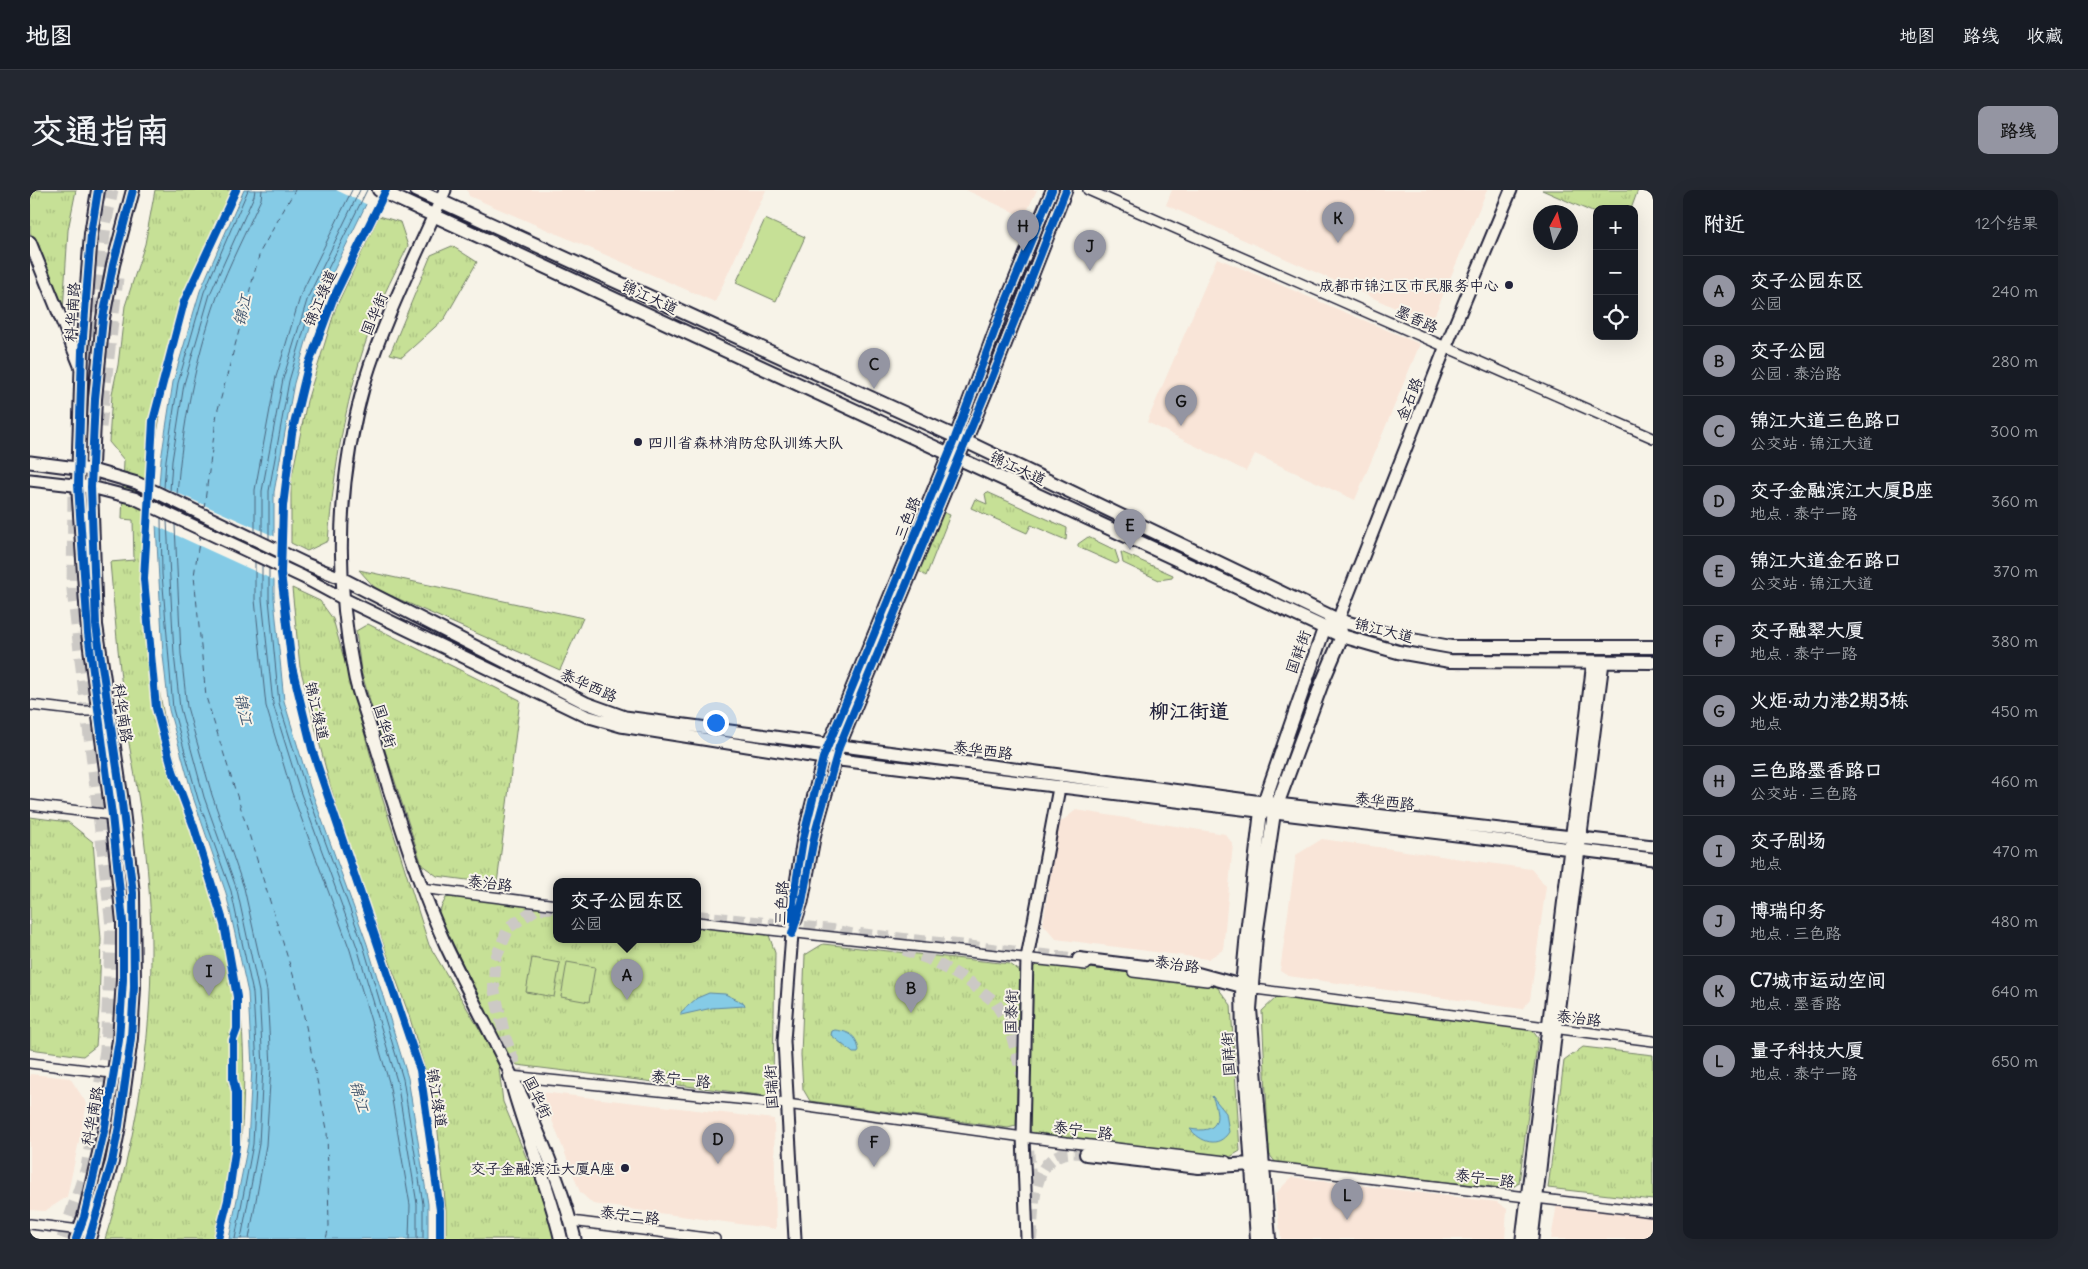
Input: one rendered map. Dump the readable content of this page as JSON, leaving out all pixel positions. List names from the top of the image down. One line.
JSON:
{"streets":{"main road":["锦江大道","科华南路","国祥街"],"street":["国华街","墨香路","金石路","三色路","泰华西路","泰治路","国泰街","泰宁一路","国瑞街","泰宁二路"],"cycle path":["锦江绿道"]},"crossings":[["锦江大道","国华街"],["锦江大道","金石路"],["锦江大道","三色路"],["锦江大道","国祥街"],["科华南路","泰华西路"],["国华街","泰华西路"],["国华街","泰治路"],["国华街","泰宁一路"],["国华街","泰宁二路"],["墨香路","金石路"],["金石路","国祥街"],["三色路","泰华西路"],["三色路","泰治路"],["三色路","国瑞街"],["国祥街","泰华西路"],["国祥街","泰治路"],["国祥街","泰宁一路"],["泰华西路","国泰街"],["泰治路","国泰街"],["泰治路","国瑞街"],["国泰街","泰宁一路"],["泰宁一路","国瑞街"]],"districts":["柳江街道"],"water":["锦江"],"places":["成都市锦江区市民服务中心","四川省森林消防总队训练大队","交子金融滨江大厦A座"],"north":"top","page":{"header":"地图","nav":["地图","路线","收藏"],"buttons":"路线","title":"交通指南","heading":["附近","12个结果"],"pins":["K","H","J","C","G","E","I","A","B","D","F","L"],"map_buttons":["+","−"],"list":[{"mark":"A","name":"交子公园东区","note":"公园","value":"240 m"},{"mark":"B","name":"交子公园","note":"公园 · 泰治路","value":"280 m"},{"mark":"C","name":"锦江大道三色路口","note":"公交站 · 锦江大道","value":"300 m"},{"mark":"D","name":"交子金融滨江大厦B座","note":"地点 · 泰宁一路","value":"360 m"},{"mark":"E","name":"锦江大道金石路口","note":"公交站 · 锦江大道","value":"370 m"},{"mark":"F","name":"交子融翠大厦","note":"地点 · 泰宁一路","value":"380 m"},{"mark":"G","name":"火炬·动力港2期3栋","note":"地点","value":"450 m"},{"mark":"H","name":"三色路墨香路口","note":"公交站 · 三色路","value":"460 m"},{"mark":"I","name":"交子剧场","note":"地点","value":"470 m"},{"mark":"J","name":"博瑞印务","note":"地点 · 三色路","value":"480 m"},{"mark":"K","name":"C7城市运动空间","note":"地点 · 墨香路","value":"640 m"},{"mark":"L","name":"量子科技大厦","note":"地点 · 泰宁一路","value":"650 m"}],"popup":["交子公园东区","公园"]}}
